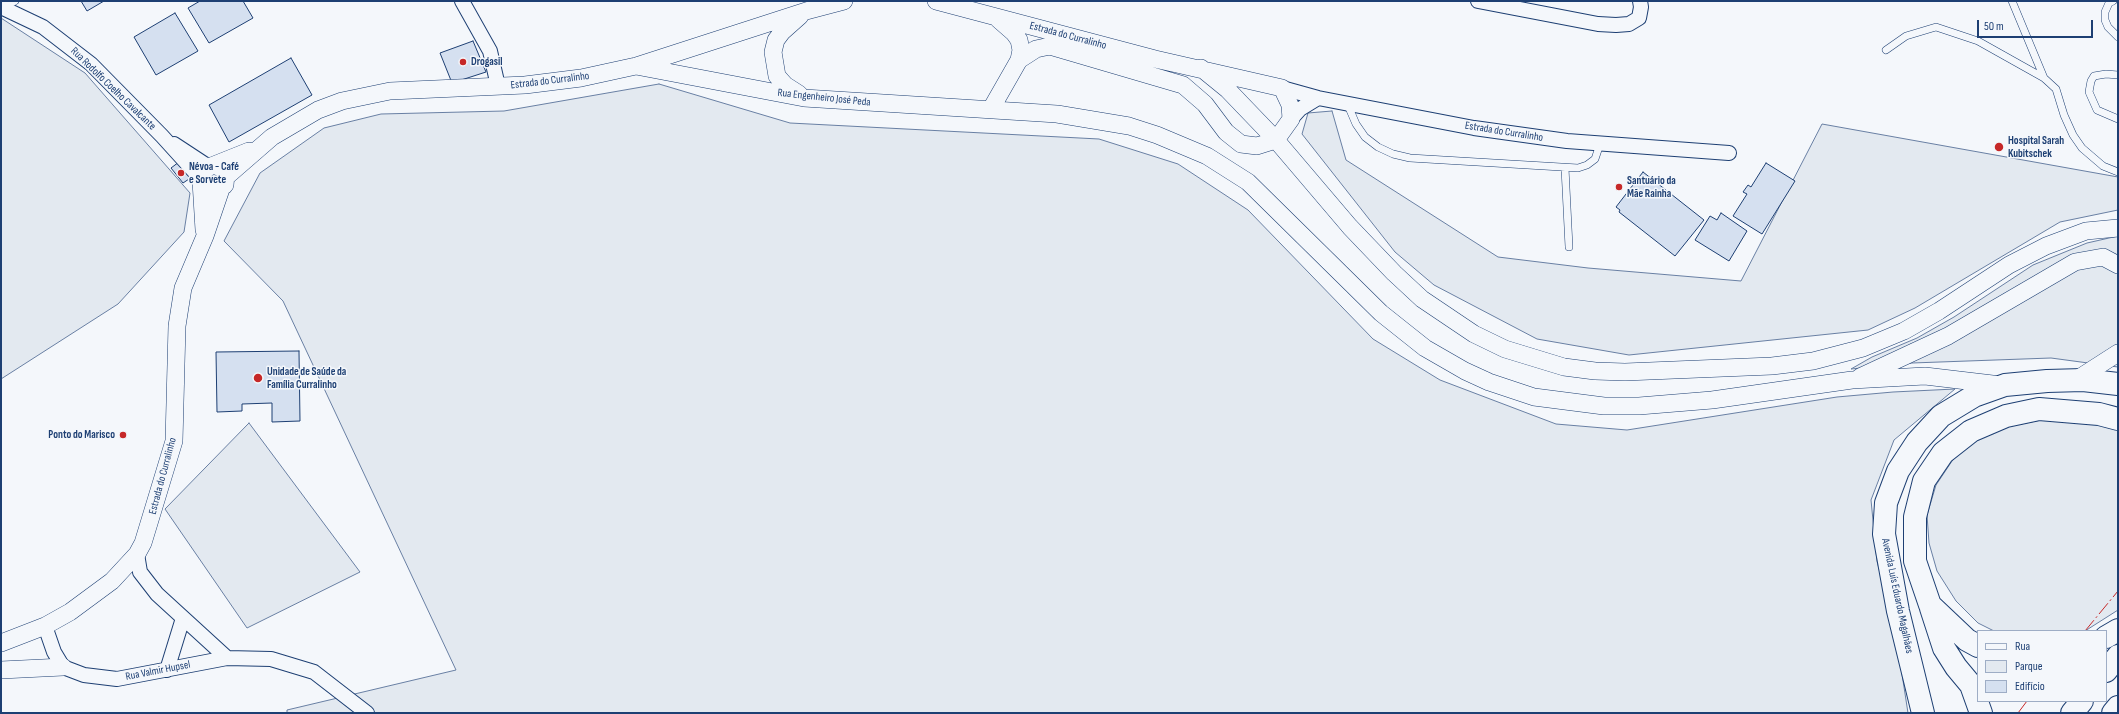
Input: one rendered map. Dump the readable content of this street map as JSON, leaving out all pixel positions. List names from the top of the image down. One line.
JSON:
{"streets":{"main road":["Avenida Luís Eduardo Magalhães"],"street":["Estrada do Curralinho","Rua Rodolfo Coelho Cavalcante","Rua Engenheiro José Peda","Rua Valmir Hupsel"]},"crossings":[["Estrada do Curralinho","Rua Rodolfo Coelho Cavalcante"],["Estrada do Curralinho","Rua Engenheiro José Peda"]],"places":["Drogasil","Hospital Sarah Kubitschek","Névoa - Café e Sorvete","Santuário da Mãe Rainha","Unidade de Saúde da Família Curralinho","Ponto do Marisco"],"legend":["Rua","Parque","Edifício"],"scale_bar":"50 m"}
